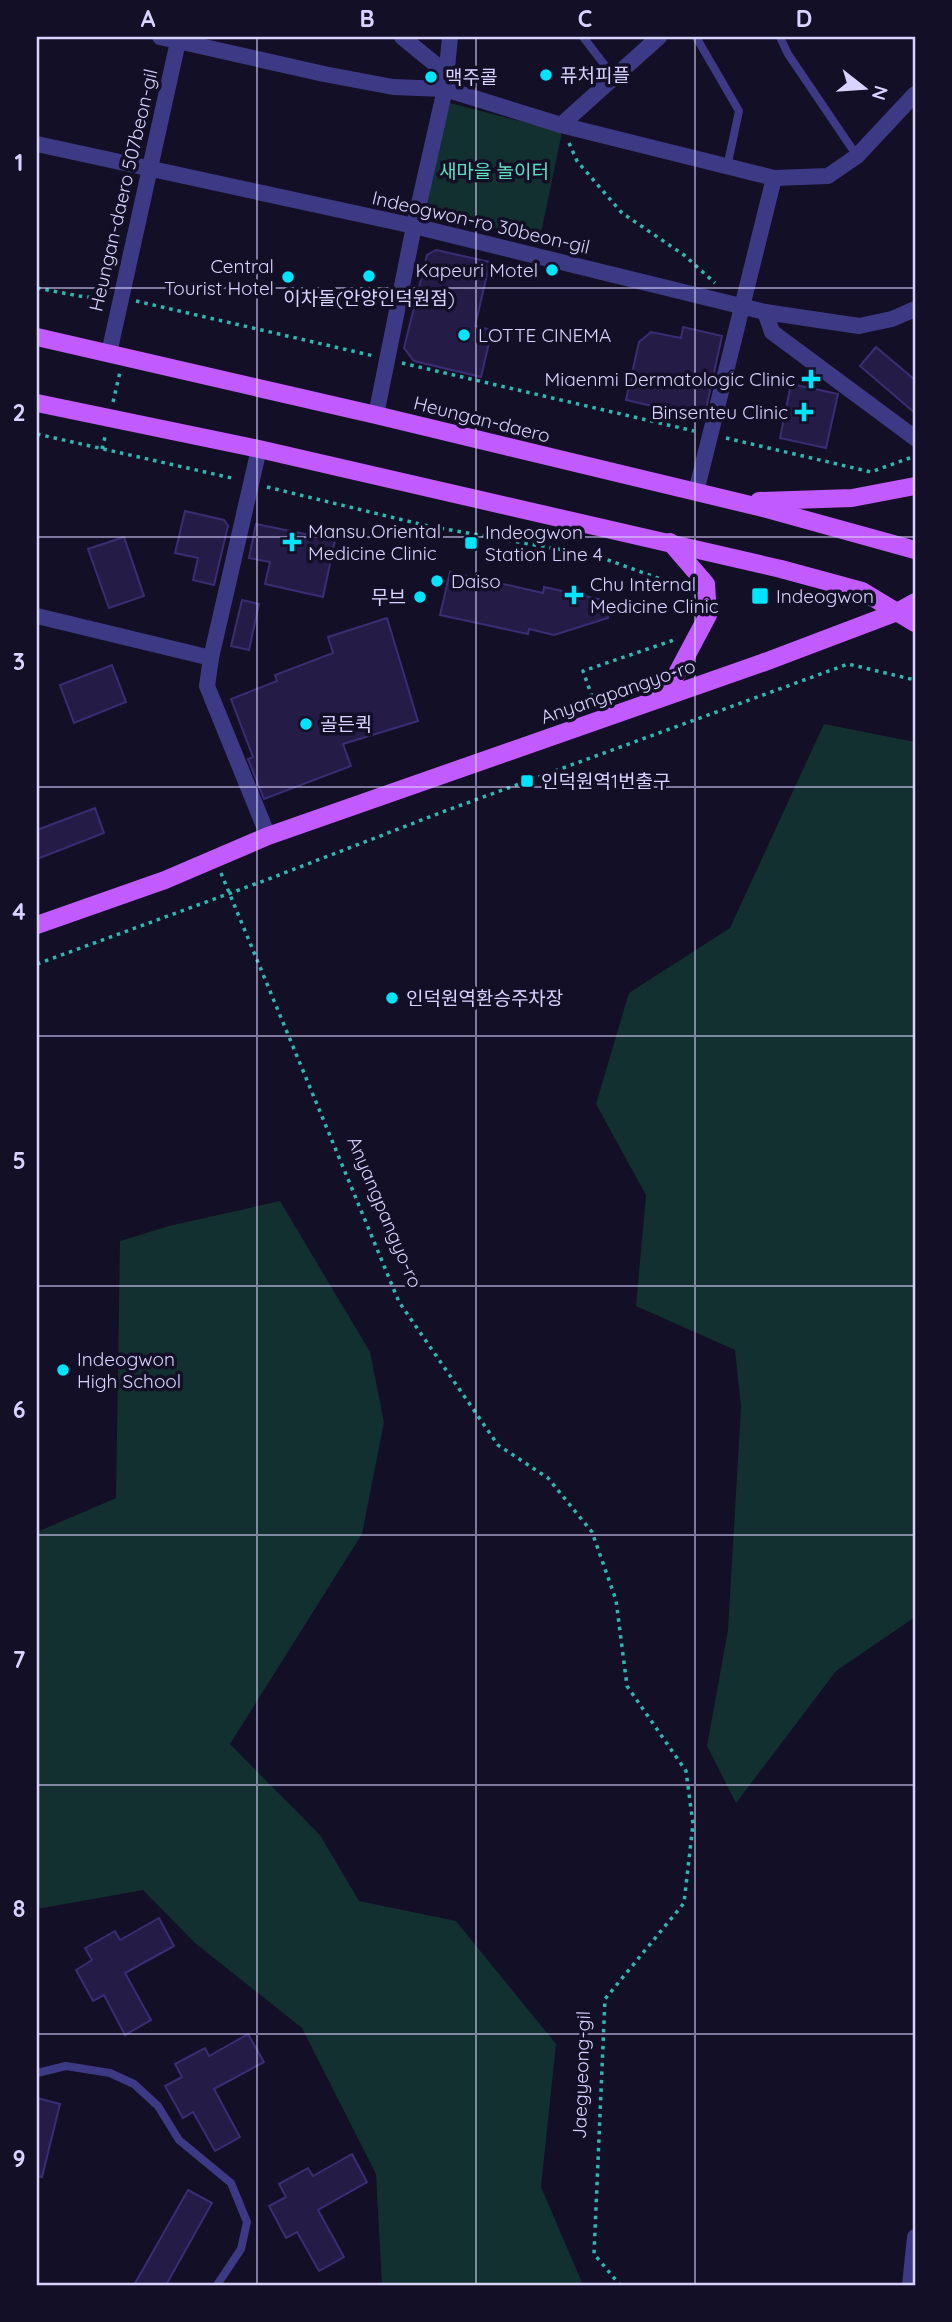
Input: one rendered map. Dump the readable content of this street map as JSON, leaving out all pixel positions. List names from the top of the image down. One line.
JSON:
{"streets":{"main road":["Heungan-daero","Anyangpangyo-ro"],"street":["Heungan-daero 507beon-gil","Indeogwon-ro 30beon-gil"],"path":["Jaegyeong-gil"]},"crossings":[["Heungan-daero 507beon-gil","Indeogwon-ro 30beon-gil"],["Heungan-daero 507beon-gil","Heungan-daero"],["Anyangpangyo-ro","Jaegyeong-gil"]],"parks":["새마을 놀이터"],"places":{"other":["퓨처피플","맥주콜","Kapeuri Motel","이차돌(안양인덕원점)","Central Tourist Hotel","LOTTE CINEMA","Daiso","무브","골든퀵","인덕원역환승주차장","Indeogwon High School"],"health":["Miaenmi Dermatologic Clinic","Binsenteu Clinic","Mansu Oriental Medicine Clinic","Chu Internal Medicine Clinic"],"transit":["Indeogwon Station Line 4","Indeogwon","인덕원역1번출구"]},"north":"right","grid":{"columns":["A","B","C","D"],"rows":["1","2","3","4","5","6","7","8","9"]}}
